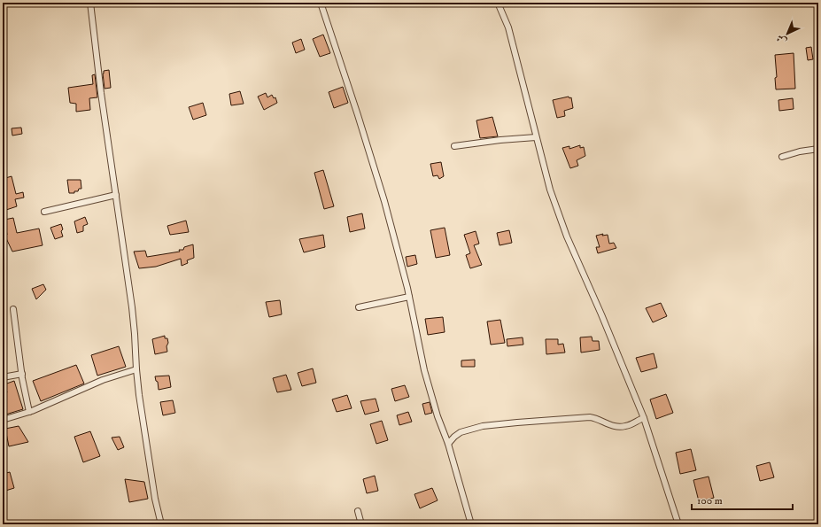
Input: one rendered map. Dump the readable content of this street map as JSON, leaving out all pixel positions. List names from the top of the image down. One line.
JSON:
{"scale_bar":"100 m","north":"bottom left"}
